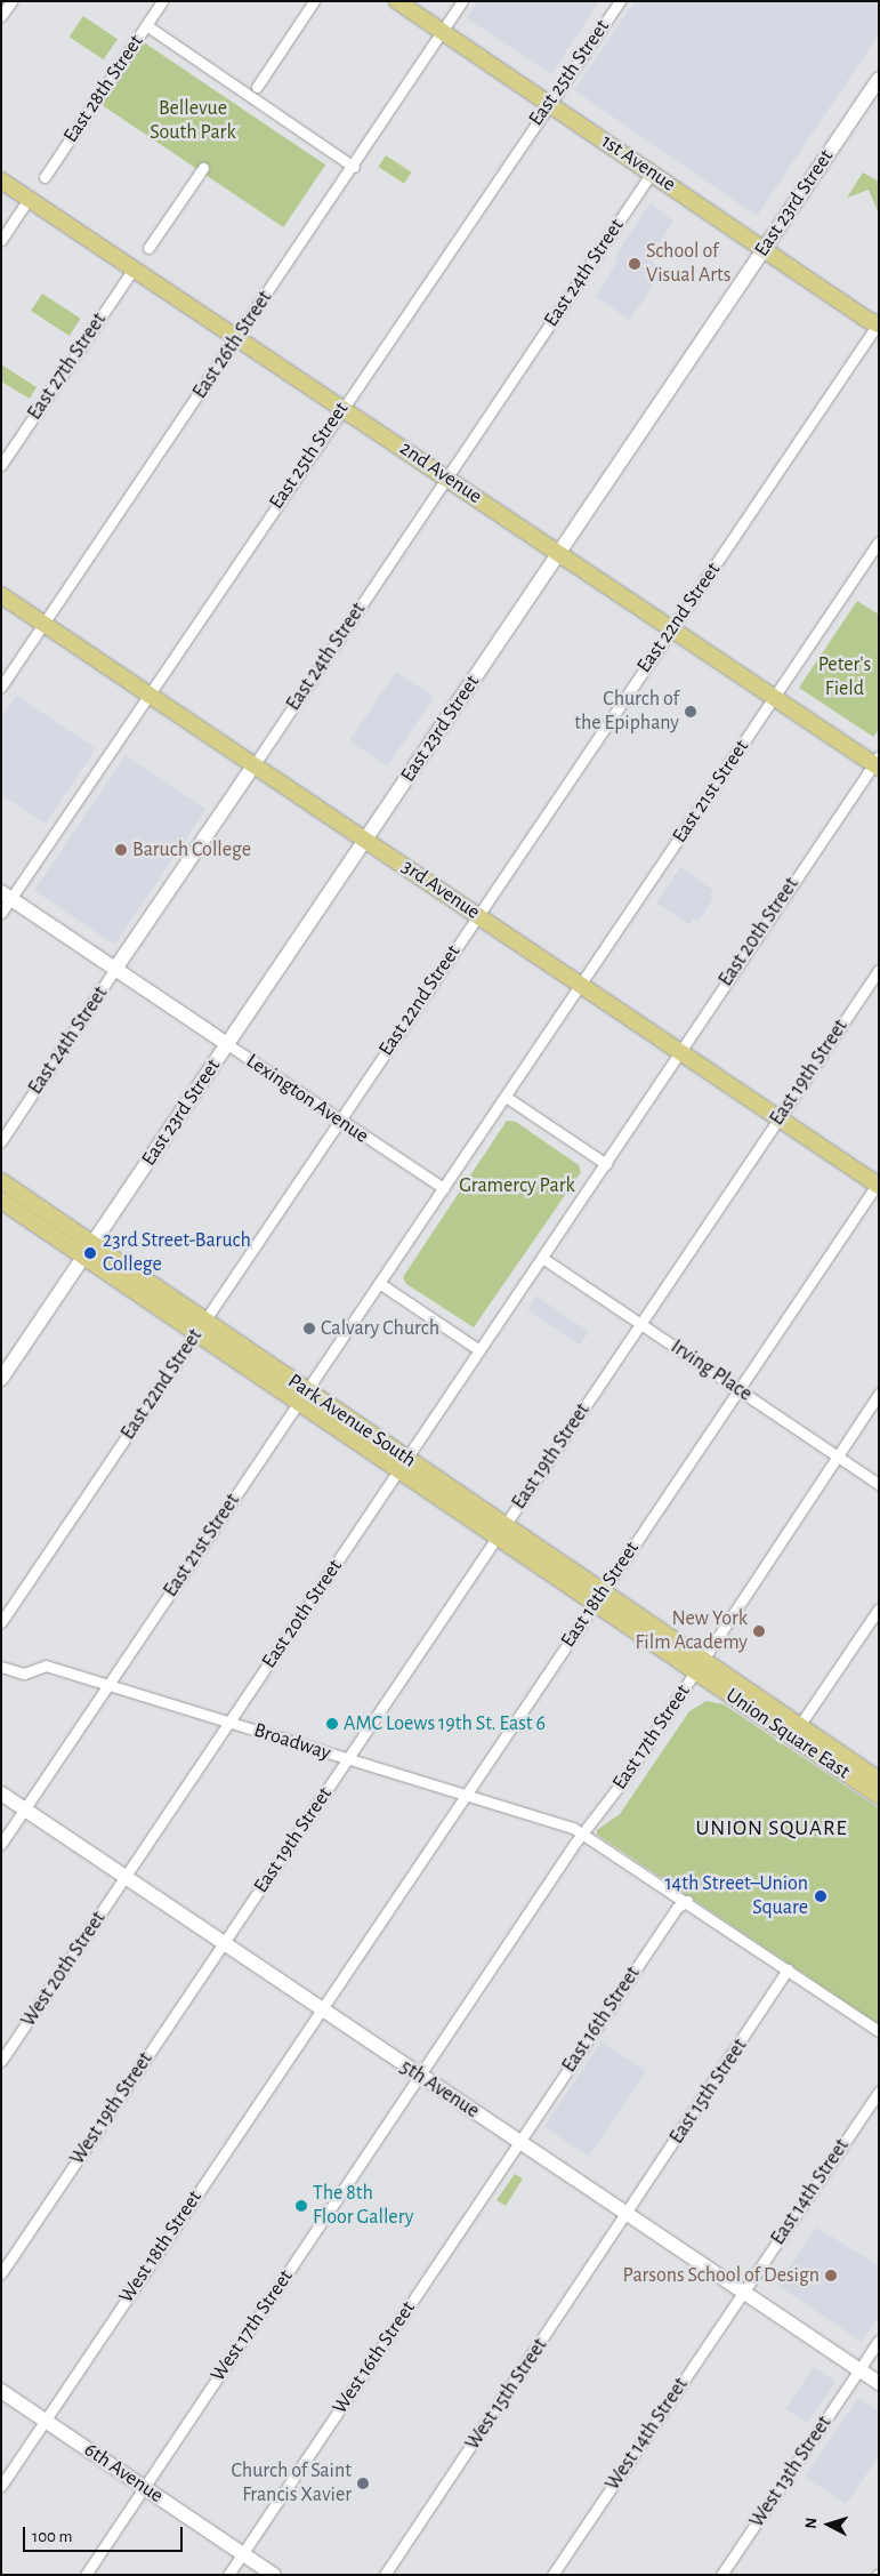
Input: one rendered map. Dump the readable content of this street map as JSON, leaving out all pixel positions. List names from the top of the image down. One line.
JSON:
{"streets":{"main road":["1st Avenue","East 23rd Street","East 24th Street","2nd Avenue","3rd Avenue","Lexington Avenue","Park Avenue South","Union Square East","5th Avenue","6th Avenue"],"street":["East 25th Street","East 28th Street","East 26th Street","East 27th Street","East 22nd Street","East 21st Street","East 20th Street","East 19th Street","Irving Place","East 18th Street","East 17th Street","Broadway","West 20th Street","East 16th Street","East 15th Street","West 19th Street","East 14th Street","West 18th Street","West 17th Street","West 16th Street","West 15th Street","West 14th Street","West 13th Street"]},"crossings":[["East 25th Street","1st Avenue"],["East 25th Street","2nd Avenue"],["East 25th Street","3rd Avenue"],["East 25th Street","Lexington Avenue"],["1st Avenue","East 23rd Street"],["1st Avenue","East 24th Street"],["1st Avenue","East 26th Street"],["1st Avenue","East 22nd Street"],["East 23rd Street","2nd Avenue"],["East 23rd Street","3rd Avenue"],["East 23rd Street","Lexington Avenue"],["East 23rd Street","Park Avenue South"],["East 24th Street","2nd Avenue"],["East 24th Street","3rd Avenue"],["East 24th Street","Lexington Avenue"],["East 26th Street","2nd Avenue"],["East 26th Street","3rd Avenue"],["East 27th Street","2nd Avenue"],["2nd Avenue","East 22nd Street"],["2nd Avenue","East 21st Street"],["2nd Avenue","East 20th Street"],["East 22nd Street","3rd Avenue"],["East 22nd Street","Lexington Avenue"],["East 22nd Street","Park Avenue South"],["East 21st Street","3rd Avenue"],["East 21st Street","Lexington Avenue"],["East 21st Street","Park Avenue South"],["East 21st Street","Broadway"],["East 21st Street","5th Avenue"],["3rd Avenue","East 20th Street"],["3rd Avenue","East 19th Street"],["3rd Avenue","East 18th Street"],["East 20th Street","Irving Place"],["East 20th Street","Park Avenue South"],["East 20th Street","Broadway"],["East 20th Street","West 20th Street"],["East 20th Street","5th Avenue"],["East 19th Street","Irving Place"],["East 19th Street","Park Avenue South"],["East 19th Street","Broadway"],["East 19th Street","5th Avenue"],["East 19th Street","West 19th Street"],["Irving Place","East 18th Street"],["Irving Place","East 17th Street"],["Park Avenue South","East 18th Street"],["Park Avenue South","Union Square East"],["Park Avenue South","East 17th Street"],["East 18th Street","Broadway"],["East 18th Street","5th Avenue"],["East 18th Street","West 18th Street"],["Union Square East","East 17th Street"],["East 17th Street","Broadway"],["East 17th Street","5th Avenue"],["East 17th Street","West 17th Street"],["Broadway","East 16th Street"],["Broadway","East 15th Street"],["West 20th Street","5th Avenue"],["East 16th Street","5th Avenue"],["East 16th Street","West 16th Street"],["5th Avenue","East 15th Street"],["5th Avenue","West 19th Street"],["5th Avenue","East 14th Street"],["5th Avenue","West 18th Street"],["5th Avenue","West 17th Street"],["5th Avenue","West 16th Street"],["5th Avenue","West 15th Street"],["5th Avenue","West 14th Street"],["5th Avenue","West 13th Street"],["East 15th Street","West 15th Street"],["East 14th Street","West 14th Street"],["West 18th Street","6th Avenue"],["West 17th Street","6th Avenue"],["West 16th Street","6th Avenue"]],"districts":["UNION SQUARE"],"parks":["Bellevue South Park","Peter's Field","Gramercy Park"],"places":["School of Visual Arts","Church of the Epiphany","Baruch College","23rd Street-Baruch College","Calvary Church","New York Film Academy","AMC Loews 19th St. East 6","14th Street–Union Square","The 8th Floor Gallery","Parsons School of Design","Church of Saint Francis Xavier"],"scale_bar":"100 m","north":"left"}
